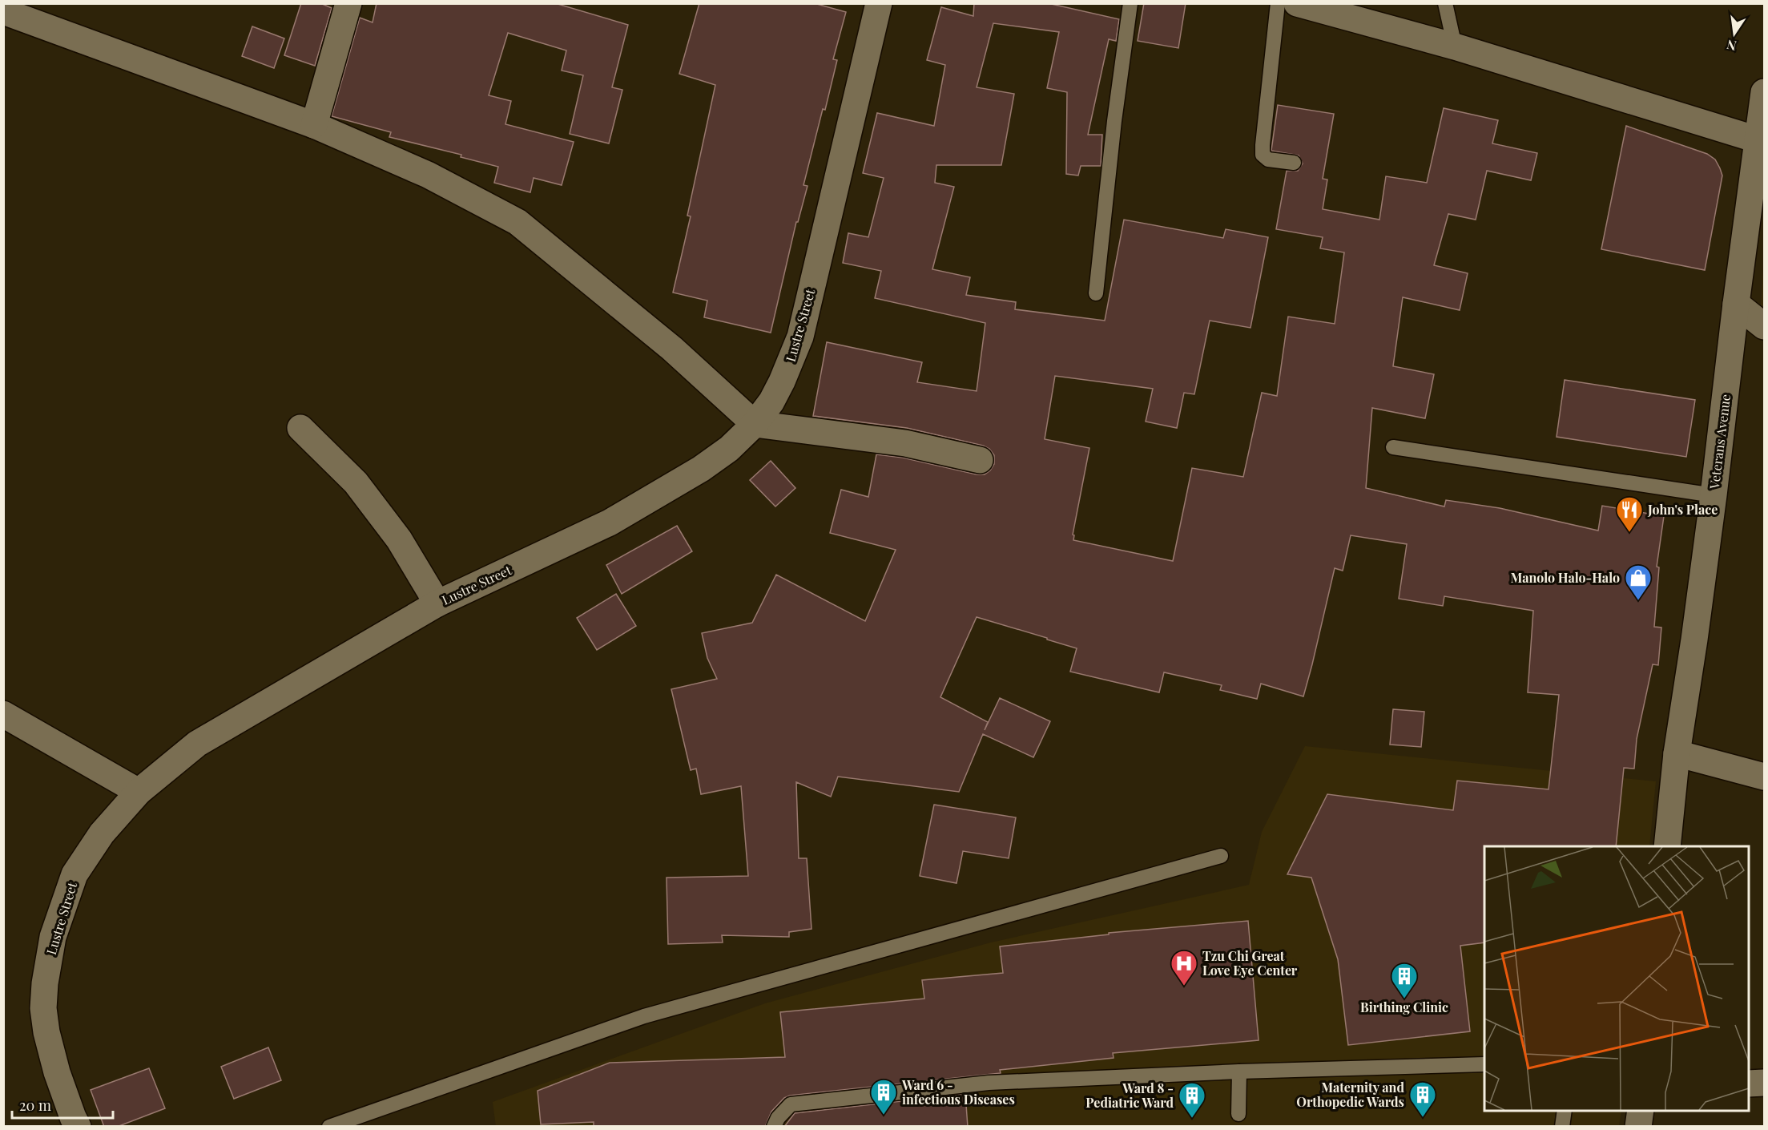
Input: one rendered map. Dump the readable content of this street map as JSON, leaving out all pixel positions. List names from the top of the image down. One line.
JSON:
{"streets":{"street":["Lustre Street","Veterans Avenue"]},"places":{"restaurant":["John's Place"],"shop":["Manolo Halo-Halo"],"hospital":["Tzu Chi Great Love Eye Center"],"building":["Birthing Clinic","Ward 6 - infectious Diseases","Maternity and Orthopedic Wards","Ward 8 - Pediatric Ward"]},"scale_bar":"20 m","north":"bottom"}
